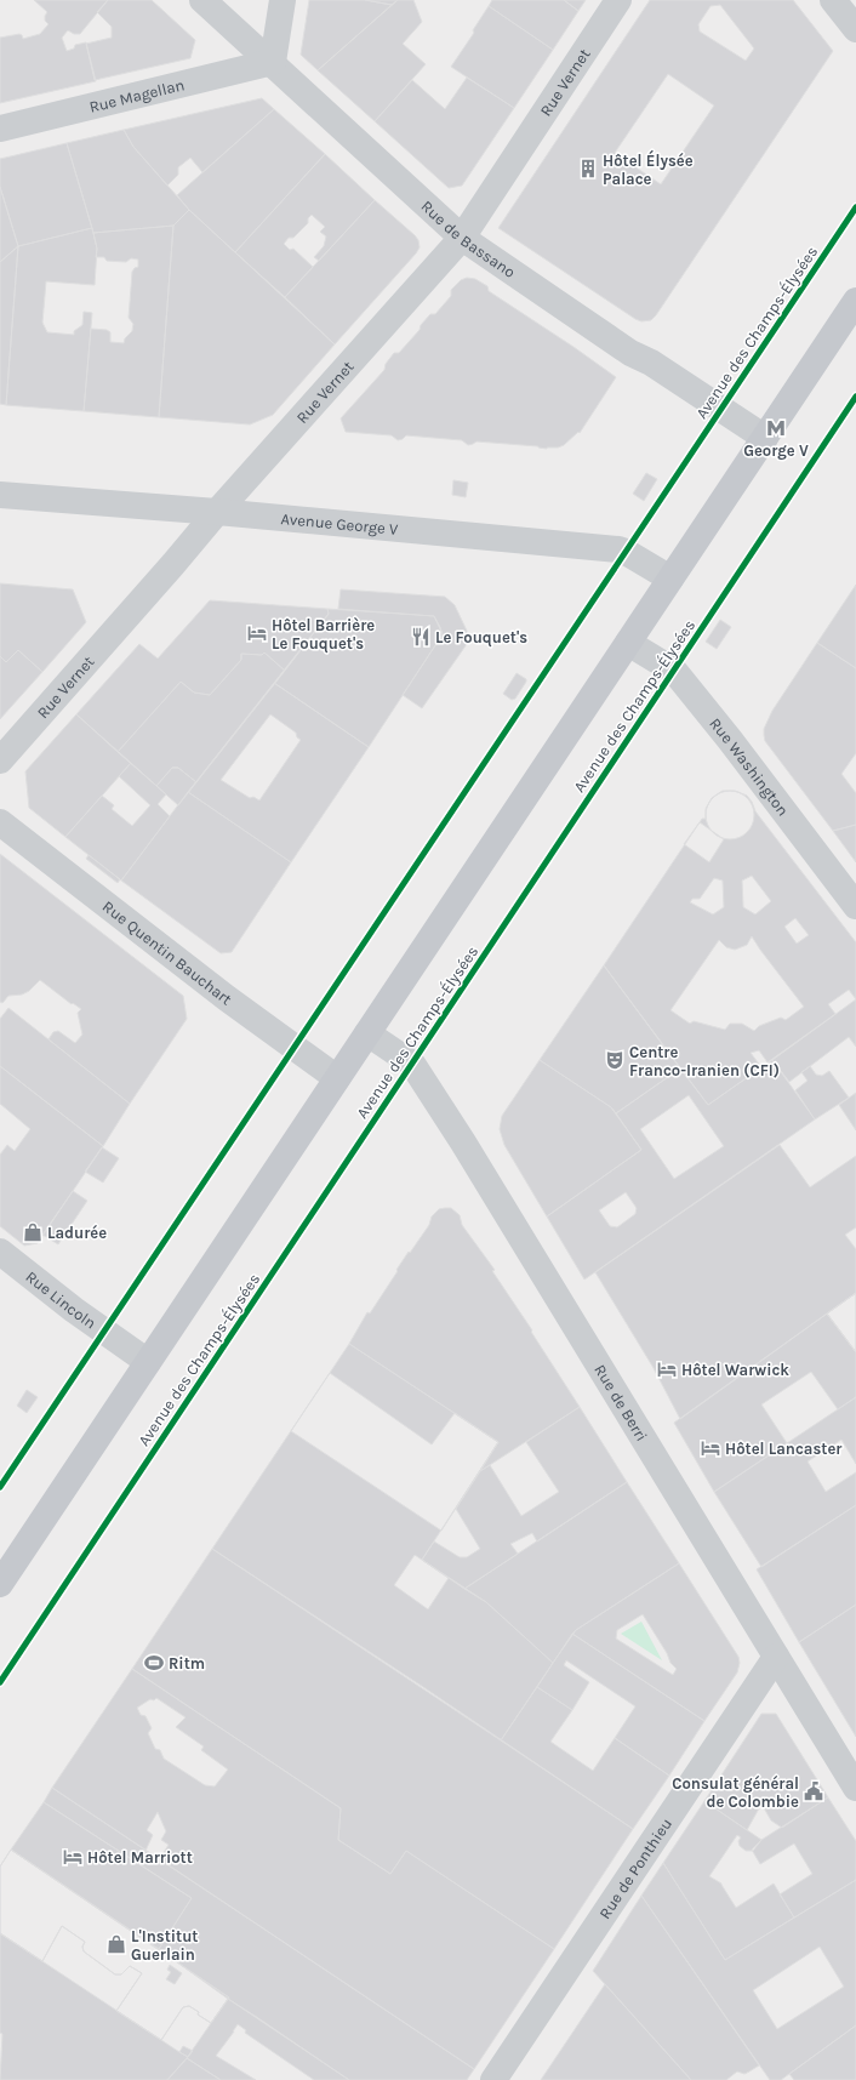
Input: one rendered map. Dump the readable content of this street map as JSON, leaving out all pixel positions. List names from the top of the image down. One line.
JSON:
{"streets":{"street":["Rue Vernet","Rue Magellan","Rue de Bassano","Avenue George V","Rue Washington","Rue Quentin Bauchart","Rue Lincoln","Rue de Berri","Rue de Ponthieu"],"cycle path":["Avenue des Champs-Élysées"]},"crossings":[["Rue Vernet","Rue de Bassano"],["Rue Vernet","Avenue George V"],["Rue Magellan","Rue de Bassano"],["Rue de Berri","Rue de Ponthieu"]],"places":{"building":["Hôtel Élysée Palace"],"metro station":["George V"],"hotel":["Hôtel Barrière Le Fouquet's","Hôtel Warwick","Hôtel Lancaster","Hôtel Marriott"],"restaurant":["Le Fouquet's"],"theatre":["Centre Franco-Iranien (CFI)"],"shop":["Ladurée","L'Institut Guerlain"],"sports":["Ritm"],"public building":["Consulat général de Colombie"]}}
